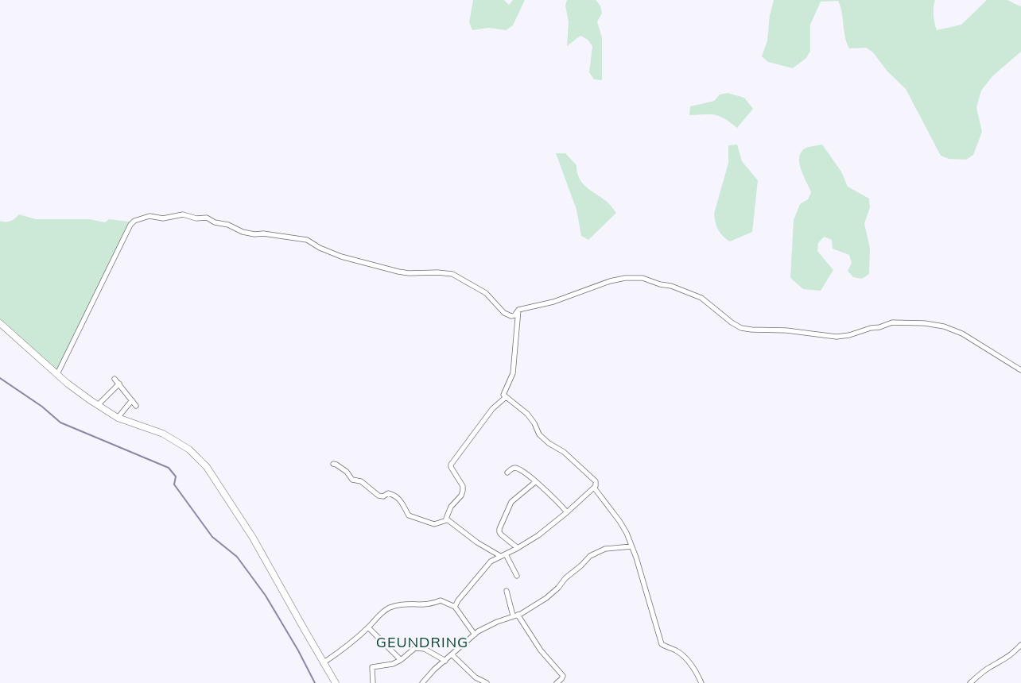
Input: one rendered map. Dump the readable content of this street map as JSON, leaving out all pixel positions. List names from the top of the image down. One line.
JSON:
{"districts":["GEUNDRING"]}
